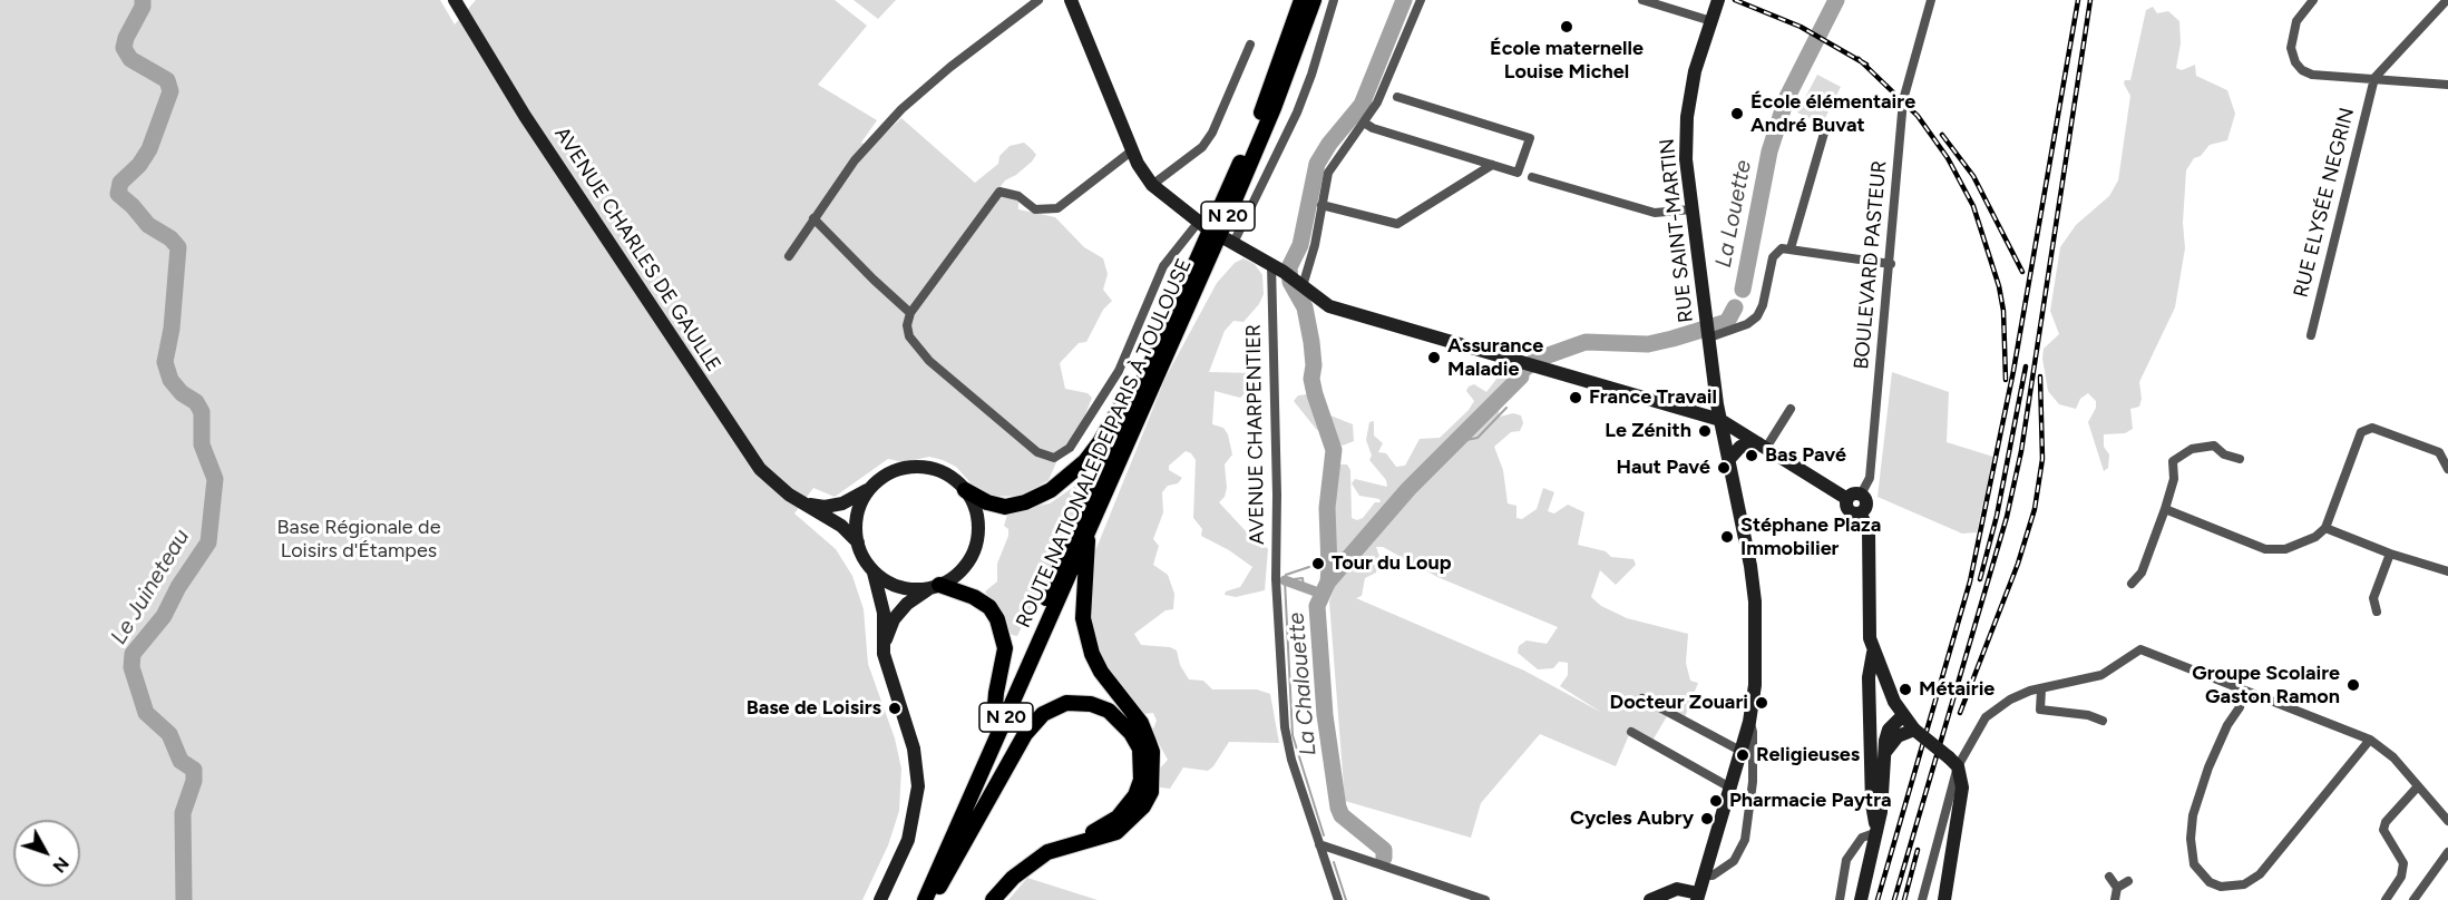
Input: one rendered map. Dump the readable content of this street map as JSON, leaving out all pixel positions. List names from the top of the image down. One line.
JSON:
{"streets":{"main road":["N 20","RUE SAINT-MARTIN","AVENUE CHARLES DE GAULLE","ROUTE NATIONALE DE PARIS À TOULOUSE"],"street":["RUE ELYSÉE NEGRIN","BOULEVARD PASTEUR","AVENUE CHARPENTIER"]},"water":["La Louette","Le Juineteau","La Chalouette"],"parks":["Base Régionale de Loisirs d'Étampes"],"places":["École maternelle Louise Michel","École élémentaire André Buvat","Assurance Maladie","France Travail","Le Zénith","Bas Pavé","Haut Pavé","Stéphane Plaza Immobilier","Tour du Loup","Groupe Scolaire Gaston Ramon","Métairie","Docteur Zouari","Base de Loisirs","Religieuses","Pharmacie Paytra","Cycles Aubry"],"north":"bottom right"}
